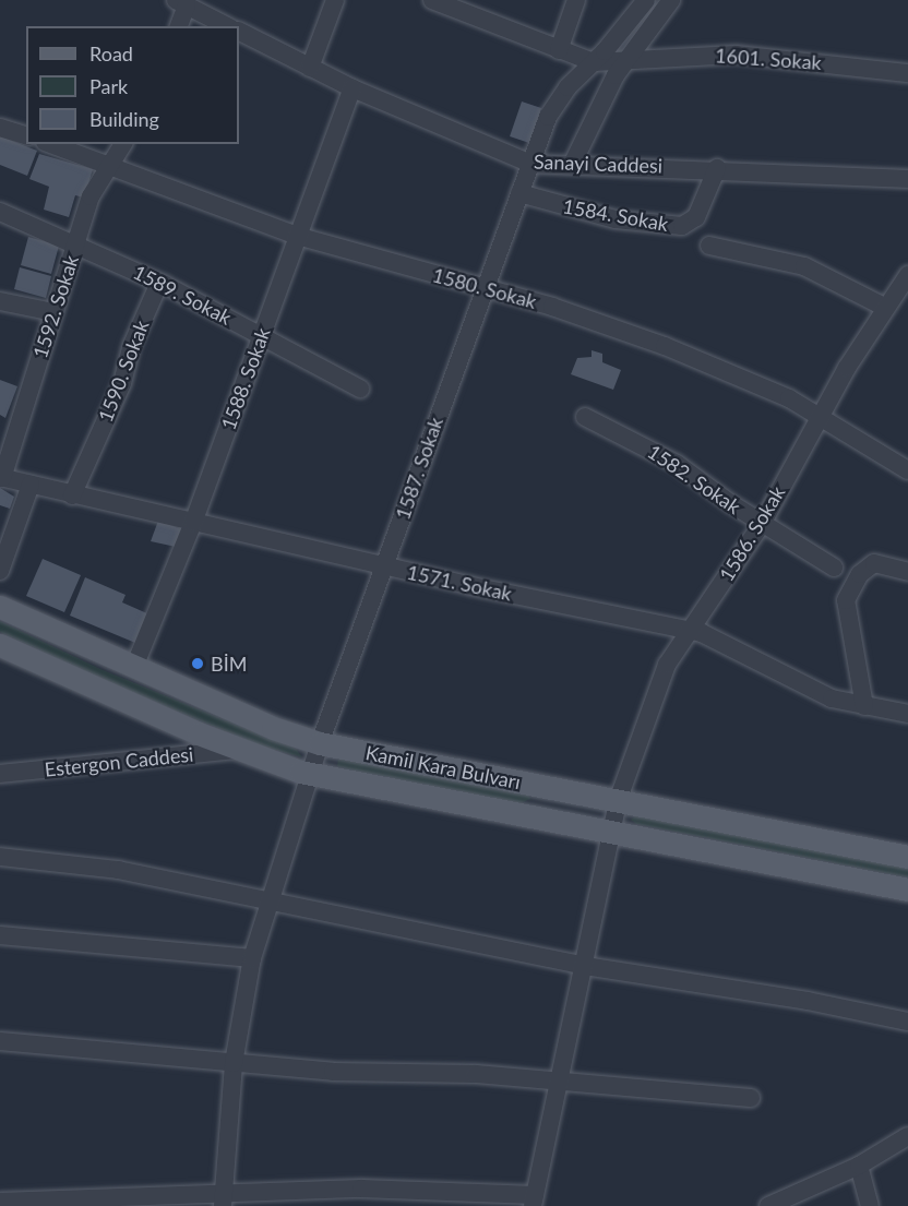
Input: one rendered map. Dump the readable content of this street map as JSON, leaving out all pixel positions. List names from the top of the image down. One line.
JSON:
{"streets":{"main road":["Kamil Kara Bulvarı"],"street":["1601. Sokak","Sanayi Caddesi","1584. Sokak","1580. Sokak","1589. Sokak","1592. Sokak","1590. Sokak","1588. Sokak","1587. Sokak","1582. Sokak","1586. Sokak","1571. Sokak","Estergon Caddesi"]},"crossings":[["1601. Sokak","1587. Sokak"],["Sanayi Caddesi","1584. Sokak"],["Sanayi Caddesi","1588. Sokak"],["Sanayi Caddesi","1587. Sokak"],["1584. Sokak","1587. Sokak"],["1580. Sokak","1592. Sokak"],["1580. Sokak","1588. Sokak"],["1580. Sokak","1587. Sokak"],["1580. Sokak","1586. Sokak"],["1589. Sokak","1592. Sokak"],["1589. Sokak","1590. Sokak"],["1589. Sokak","1588. Sokak"],["1592. Sokak","1571. Sokak"],["1590. Sokak","1571. Sokak"],["1588. Sokak","1571. Sokak"],["1588. Sokak","Kamil Kara Bulvarı"],["1587. Sokak","1571. Sokak"],["1587. Sokak","Kamil Kara Bulvarı"],["1582. Sokak","1586. Sokak"],["1586. Sokak","1571. Sokak"],["1586. Sokak","Kamil Kara Bulvarı"],["Estergon Caddesi","Kamil Kara Bulvarı"]],"places":["BİM"],"legend":["Road","Park","Building"]}
